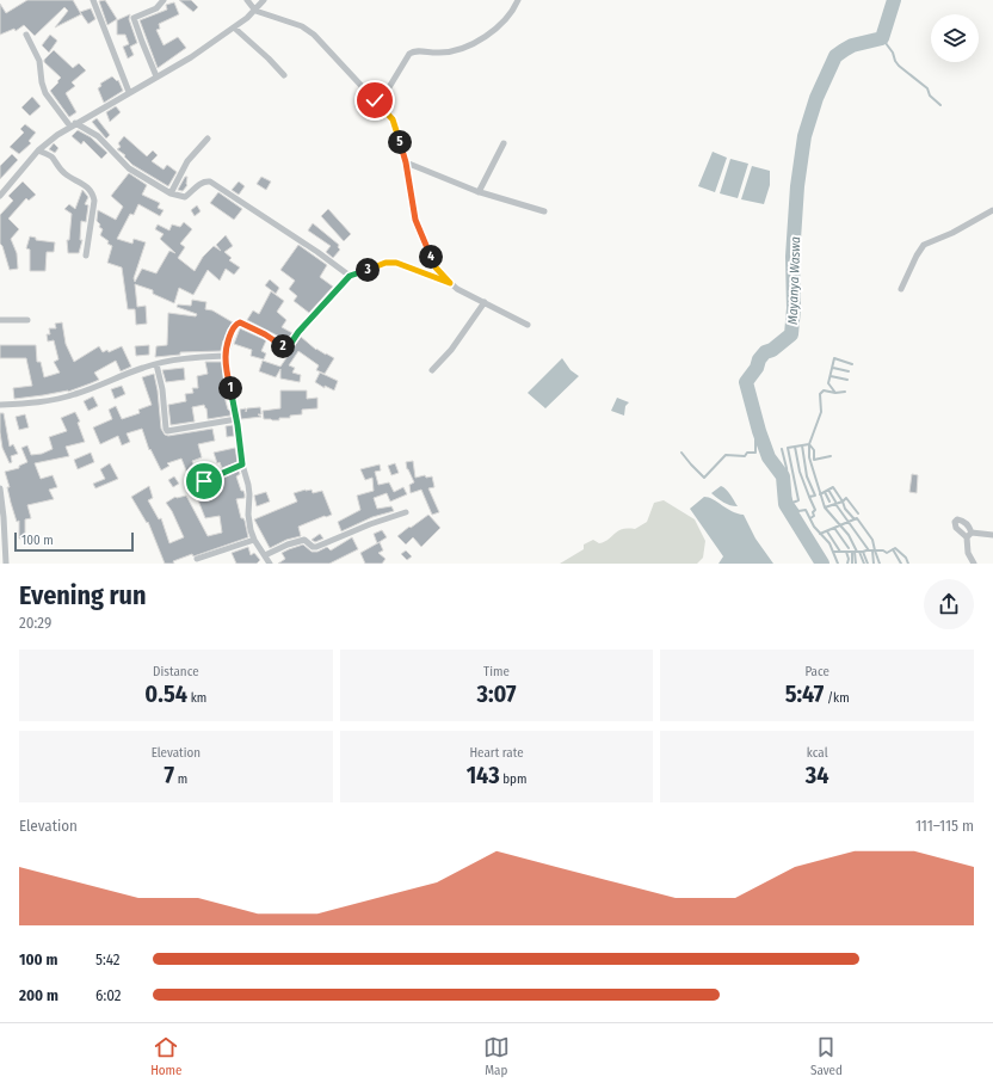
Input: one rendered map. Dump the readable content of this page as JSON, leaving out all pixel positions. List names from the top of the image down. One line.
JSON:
{"water":["Mayanya Waswa"],"scale_bar":"100 m","page":{"pins":["5","4","3","2","1"],"scale":"100 m","heading":["Evening run","20:29"],"stats":[["Distance","0.54 km"],["Time","3:07"],["Pace","5:47 /km"],["Elevation","7 m"],["Heart rate","143 bpm"],["kcal","34"]],"chart":["Elevation","111–115 m"],"list":[{"name":"100 m","note":"5:42"},{"name":"200 m","note":"6:02"}],"tabs":["Home","Map","Saved"]}}
